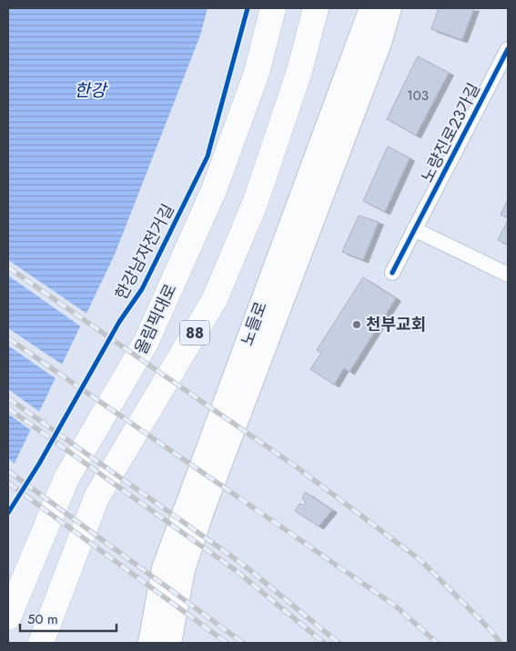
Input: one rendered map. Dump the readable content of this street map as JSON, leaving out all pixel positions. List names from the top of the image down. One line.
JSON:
{"streets":{"highway":["올림픽대로","88"],"main road":["노들로"],"street":["노량진로23가길"],"cycle path":["한강남자전거길"]},"water":["한강"],"places":["천부교회"],"house_numbers":["103"],"scale_bar":"50 m"}
